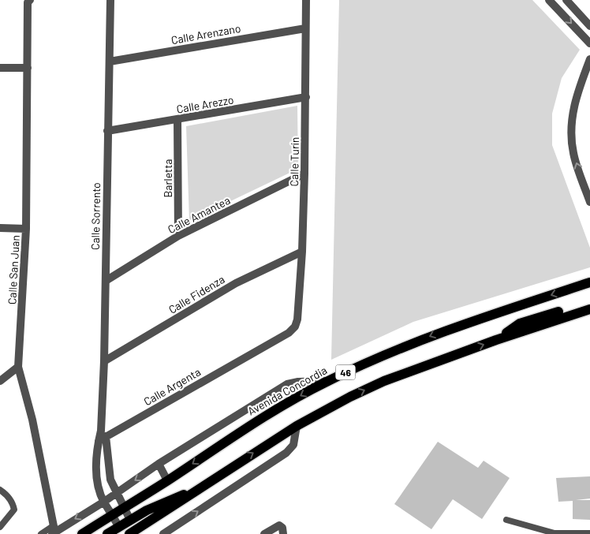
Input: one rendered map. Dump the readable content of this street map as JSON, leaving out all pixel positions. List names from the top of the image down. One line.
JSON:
{"streets":{"main road":["46","Avenida Concordia"],"street":["Calle Arenzano","Calle Arezzo","Calle Turín","Barletta","Calle Amantea","Calle Sorrento","Calle San Juan","Calle Fidenza","Calle Argenta"]},"crossings":[["Calle Arenzano","Calle Turín"],["Calle Arenzano","Calle Sorrento"],["Calle Arezzo","Calle Turín"],["Calle Arezzo","Barletta"],["Calle Arezzo","Calle Sorrento"],["Calle Turín","Calle Amantea"],["Calle Turín","Calle Fidenza"],["Calle Turín","Calle Argenta"],["Barletta","Calle Amantea"],["Calle Amantea","Calle Sorrento"],["Calle Sorrento","Calle Fidenza"],["Calle Sorrento","Calle Argenta"],["Calle Sorrento","Avenida Concordia"]]}
